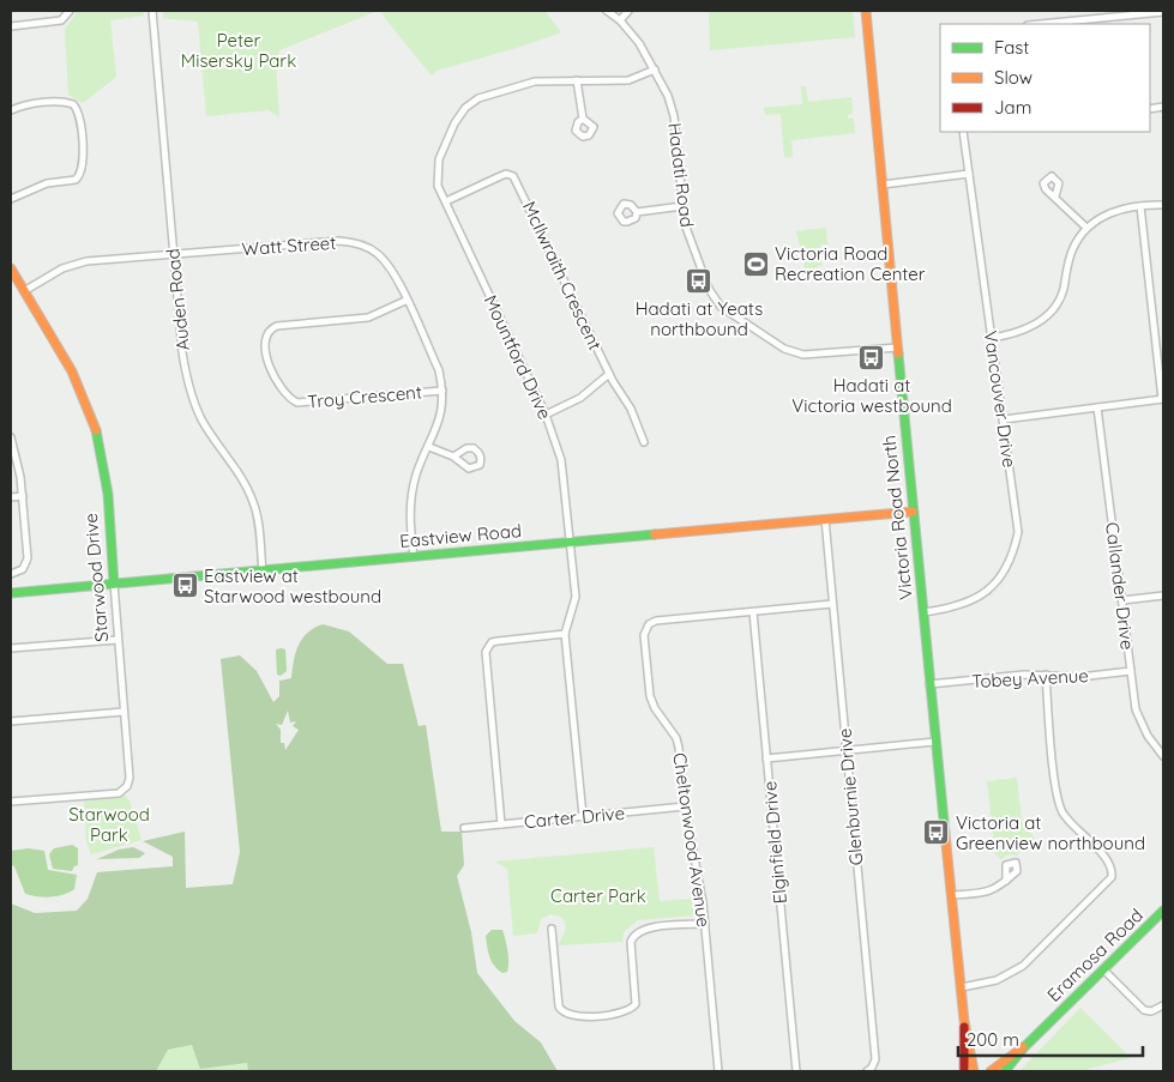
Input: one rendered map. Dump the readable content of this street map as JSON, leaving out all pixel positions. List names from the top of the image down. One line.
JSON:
{"streets":{"main road":["Victoria Road North","Eastview Road","Starwood Drive","Eramosa Road"],"street":["Hadati Road","Watt Street","McIlwraith Crescent","Auden Road","Mountford Drive","Troy Crescent","Vancouver Drive","Callander Drive","Tobey Avenue","Glenburnie Drive","Carter Drive","Cheltonwood Avenue","Elginfield Drive"]},"crossings":[["Hadati Road","Mountford Drive"],["Hadati Road","Victoria Road North"],["Watt Street","Auden Road"],["Watt Street","Troy Crescent"],["Watt Street","Eastview Road"],["Watt Street","Starwood Drive"],["McIlwraith Crescent","Mountford Drive"],["Auden Road","Eastview Road"],["Mountford Drive","Eastview Road"],["Mountford Drive","Carter Drive"],["Vancouver Drive","Victoria Road North"],["Victoria Road North","Eastview Road"],["Victoria Road North","Tobey Avenue"],["Eastview Road","Starwood Drive"],["Eastview Road","Glenburnie Drive"],["Callander Drive","Tobey Avenue"],["Glenburnie Drive","Cheltonwood Avenue"],["Carter Drive","Cheltonwood Avenue"],["Cheltonwood Avenue","Elginfield Drive"]],"parks":["Peter Misersky Park","Starwood Park","Carter Park"],"places":{"sports":["Victoria Road Recreation Center"],"bus stop":["Hadati at Yeats northbound","Hadati at Victoria westbound","Eastview at Starwood westbound","Victoria at Greenview northbound"]},"legend":["Fast","Slow","Jam"],"scale_bar":"200 m"}
